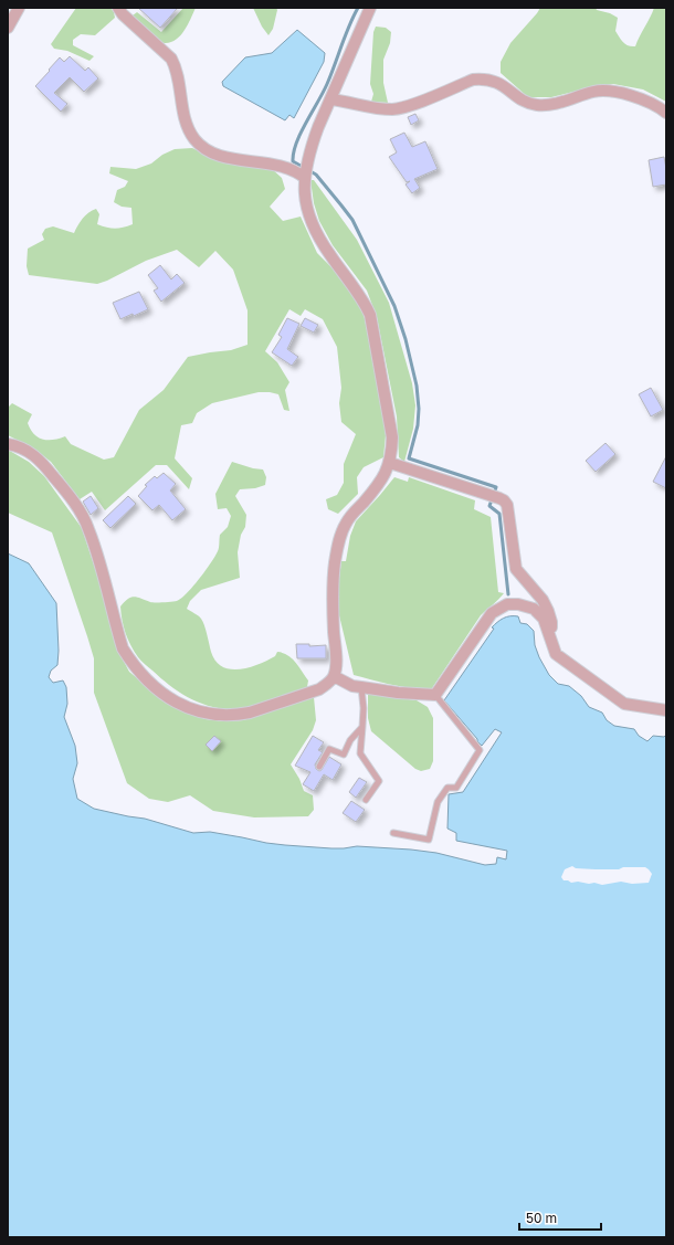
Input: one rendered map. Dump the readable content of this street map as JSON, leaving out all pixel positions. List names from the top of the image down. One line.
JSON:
{"scale_bar":"50 m"}
